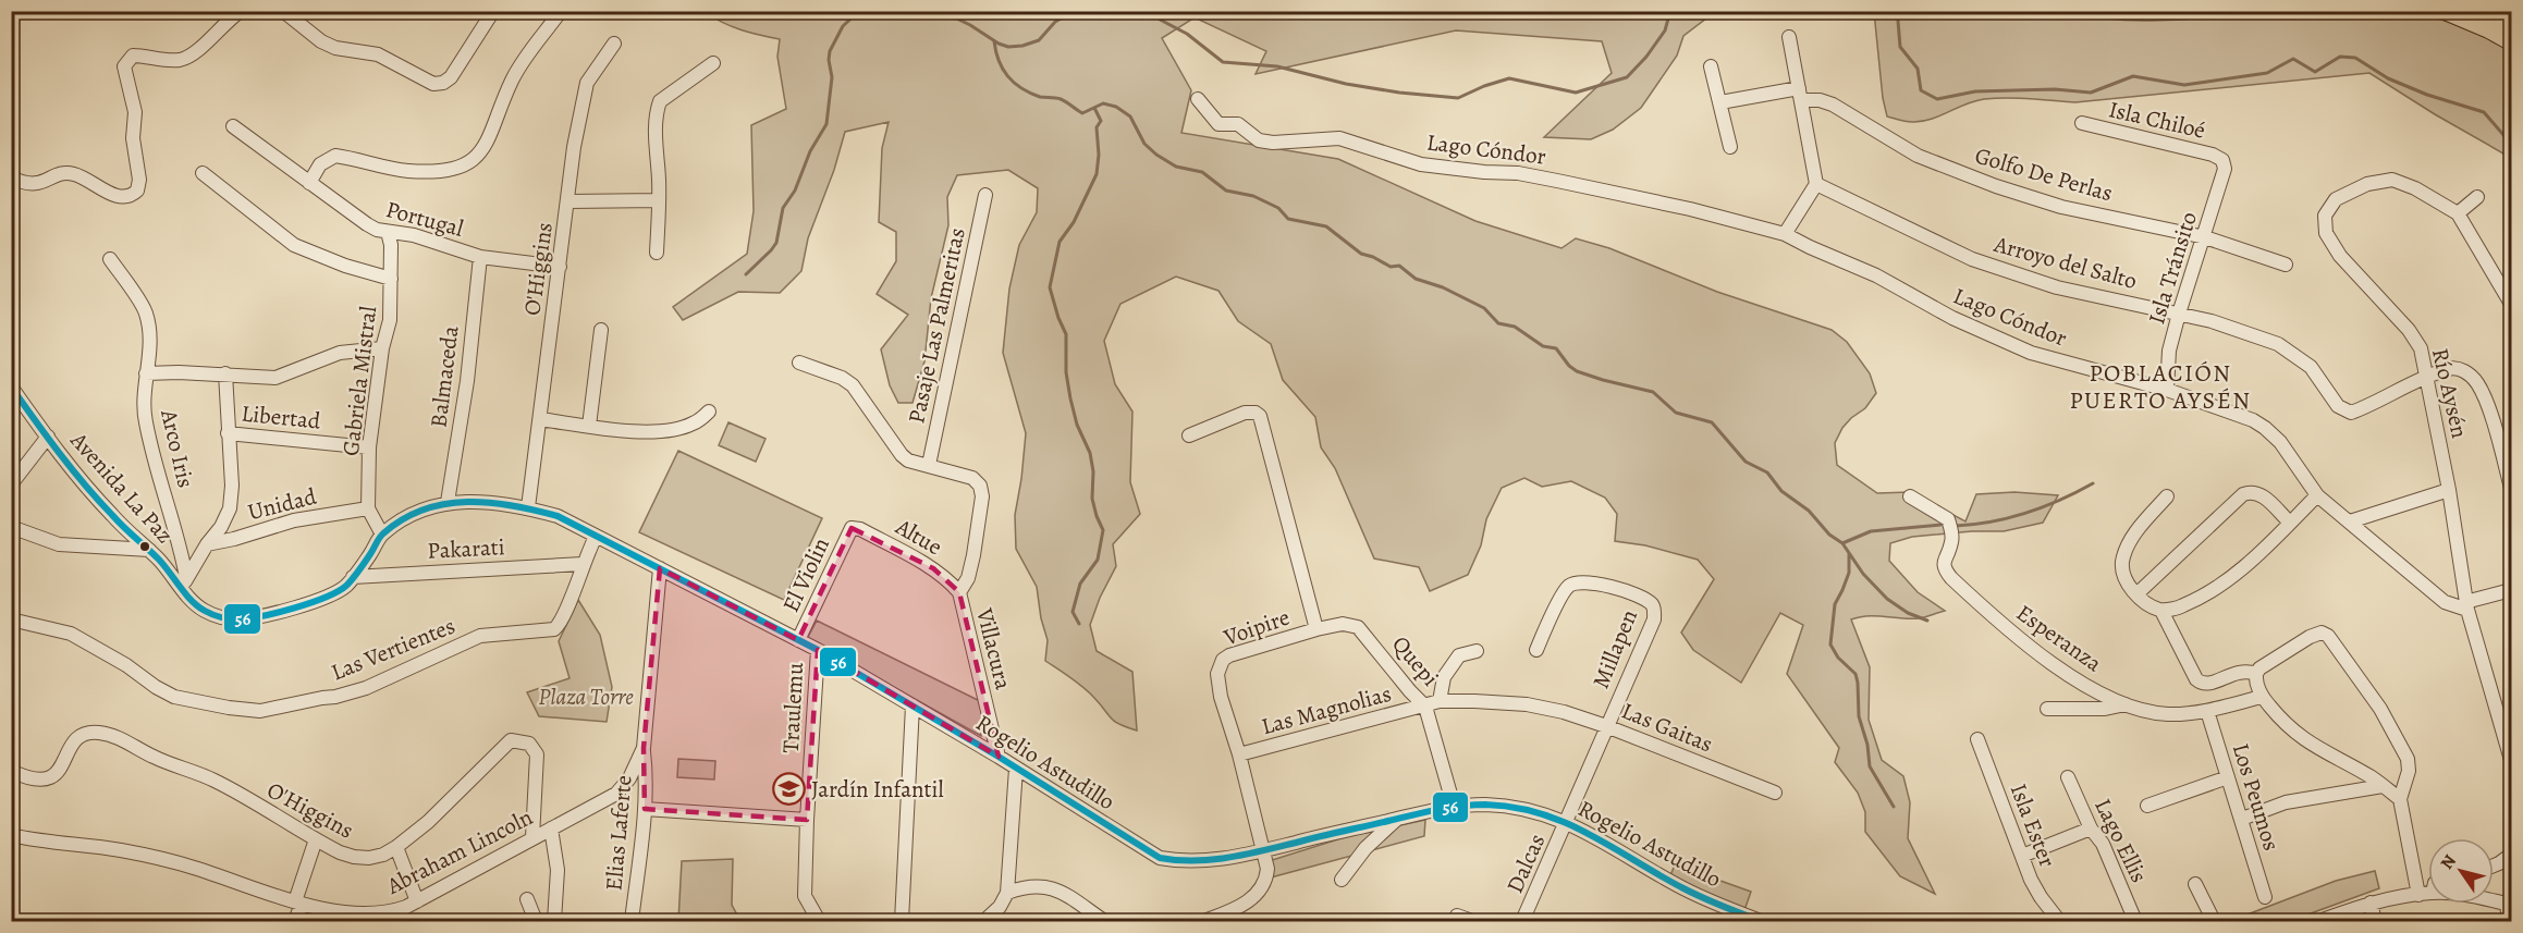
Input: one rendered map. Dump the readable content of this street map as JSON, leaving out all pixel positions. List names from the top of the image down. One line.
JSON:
{"streets":{"street":["Isla Chiloé","Lago Cóndor","Golfo De Perlas","Portugal","Arroyo del Salto","Isla Tránsito","O'Higgins","Pasaje Las Palmeritas","Balmaceda","Gabriela Mistral","Río Aysén","Libertad","Arco Iris","Avenida La Paz","Unidad","Altue","Pakarati","El Violin","Voipire","Esperanza","Las Vertientes","Villacura","Millapen","Quepi","Traulemu","Las Magnolias","Las Gaitas","Rogelio Astudillo","Los Peumos","Isla Ester","Elias Laferte","Lago Ellis","Abraham Lincoln","Dalcas"]},"crossings":[["Isla Chiloé","Isla Tránsito"],["Lago Cóndor","Isla Tránsito"],["Lago Cóndor","Río Aysén"],["Golfo De Perlas","Isla Tránsito"],["Portugal","O'Higgins"],["Portugal","Balmaceda"],["Portugal","Gabriela Mistral"],["Arroyo del Salto","Isla Tránsito"],["Arroyo del Salto","Río Aysén"],["O'Higgins","Rogelio Astudillo"],["O'Higgins","Abraham Lincoln"],["Pasaje Las Palmeritas","Villacura"],["Balmaceda","Rogelio Astudillo"],["Gabriela Mistral","Libertad"],["Gabriela Mistral","Unidad"],["Arco Iris","Avenida La Paz"],["Avenida La Paz","Pakarati"],["Avenida La Paz","Rogelio Astudillo"],["Altue","El Violin"],["Altue","Villacura"],["Pakarati","Las Vertientes"],["Pakarati","Rogelio Astudillo"],["El Violin","Rogelio Astudillo"],["Voipire","Quepi"],["Voipire","Las Magnolias"],["Voipire","Rogelio Astudillo"],["Esperanza","Los Peumos"],["Las Vertientes","Rogelio Astudillo"],["Villacura","Rogelio Astudillo"],["Millapen","Las Gaitas"],["Millapen","Rogelio Astudillo"],["Millapen","Dalcas"],["Quepi","Las Magnolias"],["Quepi","Las Gaitas"],["Quepi","Rogelio Astudillo"],["Traulemu","Rogelio Astudillo"],["Las Magnolias","Las Gaitas"],["Rogelio Astudillo","Abraham Lincoln"],["Rogelio Astudillo","Dalcas"],["Elias Laferte","Abraham Lincoln"]],"districts":["POBLACIÓN PUERTO AYSÉN"],"parks":["Plaza Torre"],"places":{"school or university":["Jardín Infantil"]},"lines":["transit line 56"],"north":"top left"}
